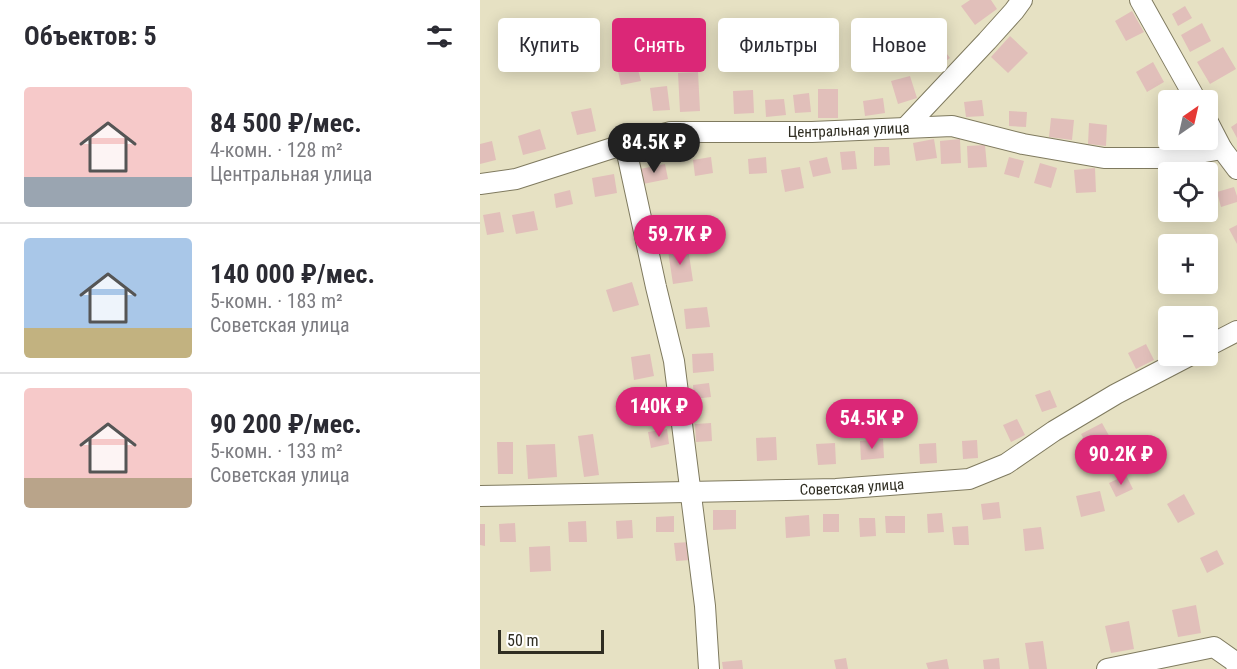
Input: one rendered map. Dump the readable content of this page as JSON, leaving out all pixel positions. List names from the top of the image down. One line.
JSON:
{"streets":{"street":["Центральная улица","Советская улица"]},"scale_bar":"50 m","north":"top right","page":{"heading":"Объектов: 5","chip":["Купить","Снять","Фильтры","Новое"],"list":[{"name":"84 500 ₽/мес.","note":"4-комн. · 128 m² · Центральная улица"},{"name":"140 000 ₽/мес.","note":"5-комн. · 183 m² · Советская улица"},{"name":"90 200 ₽/мес.","note":"5-комн. · 133 m² · Советская улица"}],"map_buttons":["+","−"],"price":["84.5K ₽","59.7K ₽","140K ₽","54.5K ₽","90.2K ₽"],"scale":"50 m"}}
